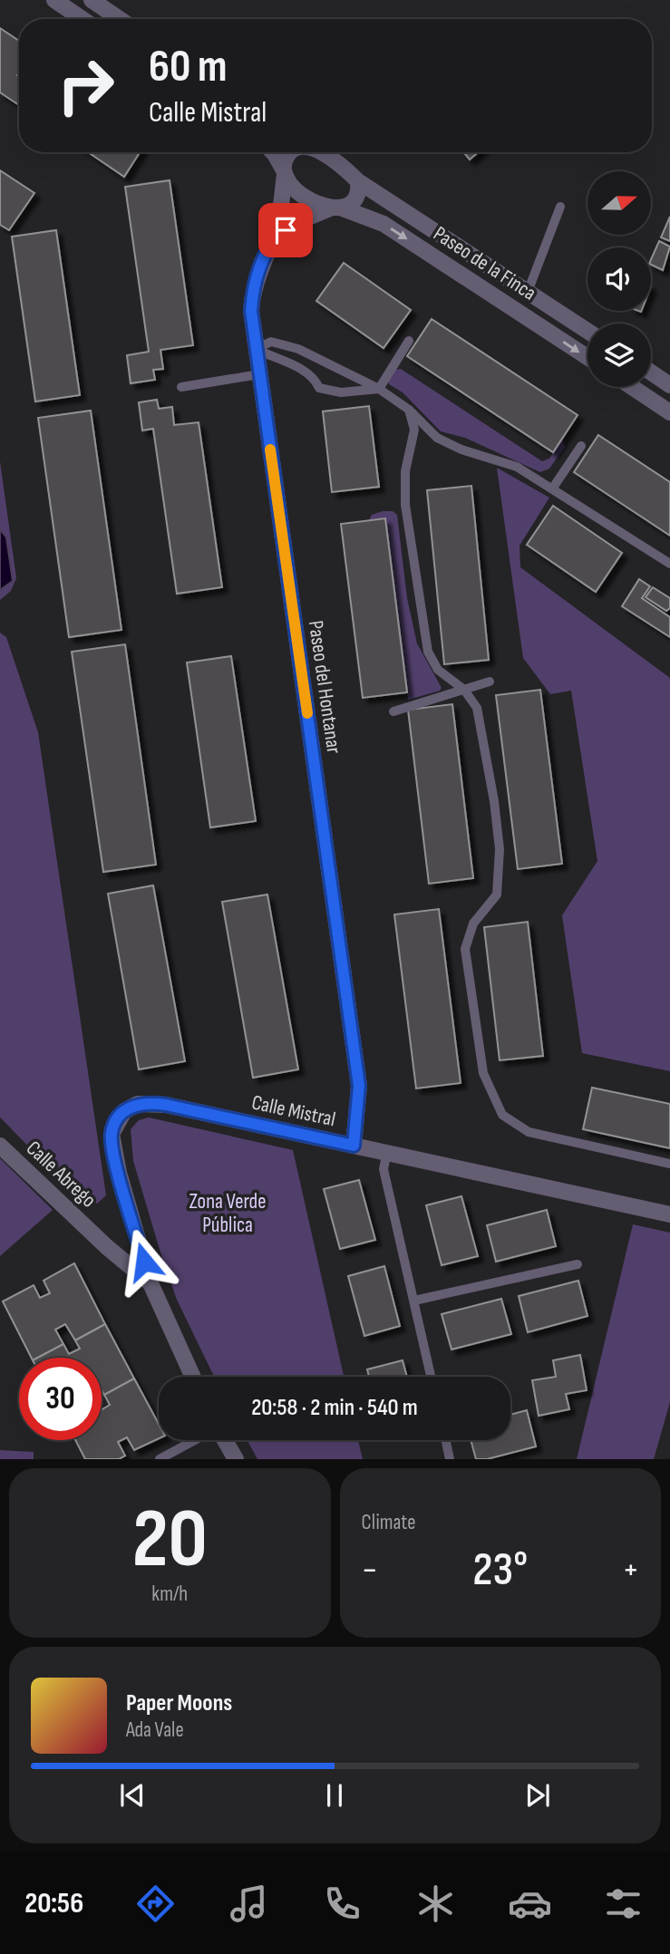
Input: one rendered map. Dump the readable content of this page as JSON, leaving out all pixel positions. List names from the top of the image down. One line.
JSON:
{"streets":{"street":["Paseo de la Finca","Paseo del Hontanar","Calle Mistral","Calle Abrego"]},"crossings":[["Paseo de la Finca","Paseo del Hontanar"],["Paseo del Hontanar","Calle Mistral"],["Calle Mistral","Calle Abrego"]],"parks":["Zona Verde Pública"],"north":"right","page":{"turn":["60 m","Calle Mistral"],"limit":"30","trip":"20:58 · 2 min · 540 m","tile":[["20","km/h"],"Climate"],"heat":["−","23°","+"],"song":["Paper Moons","Ada Vale"],"tabs":"20:56"}}
